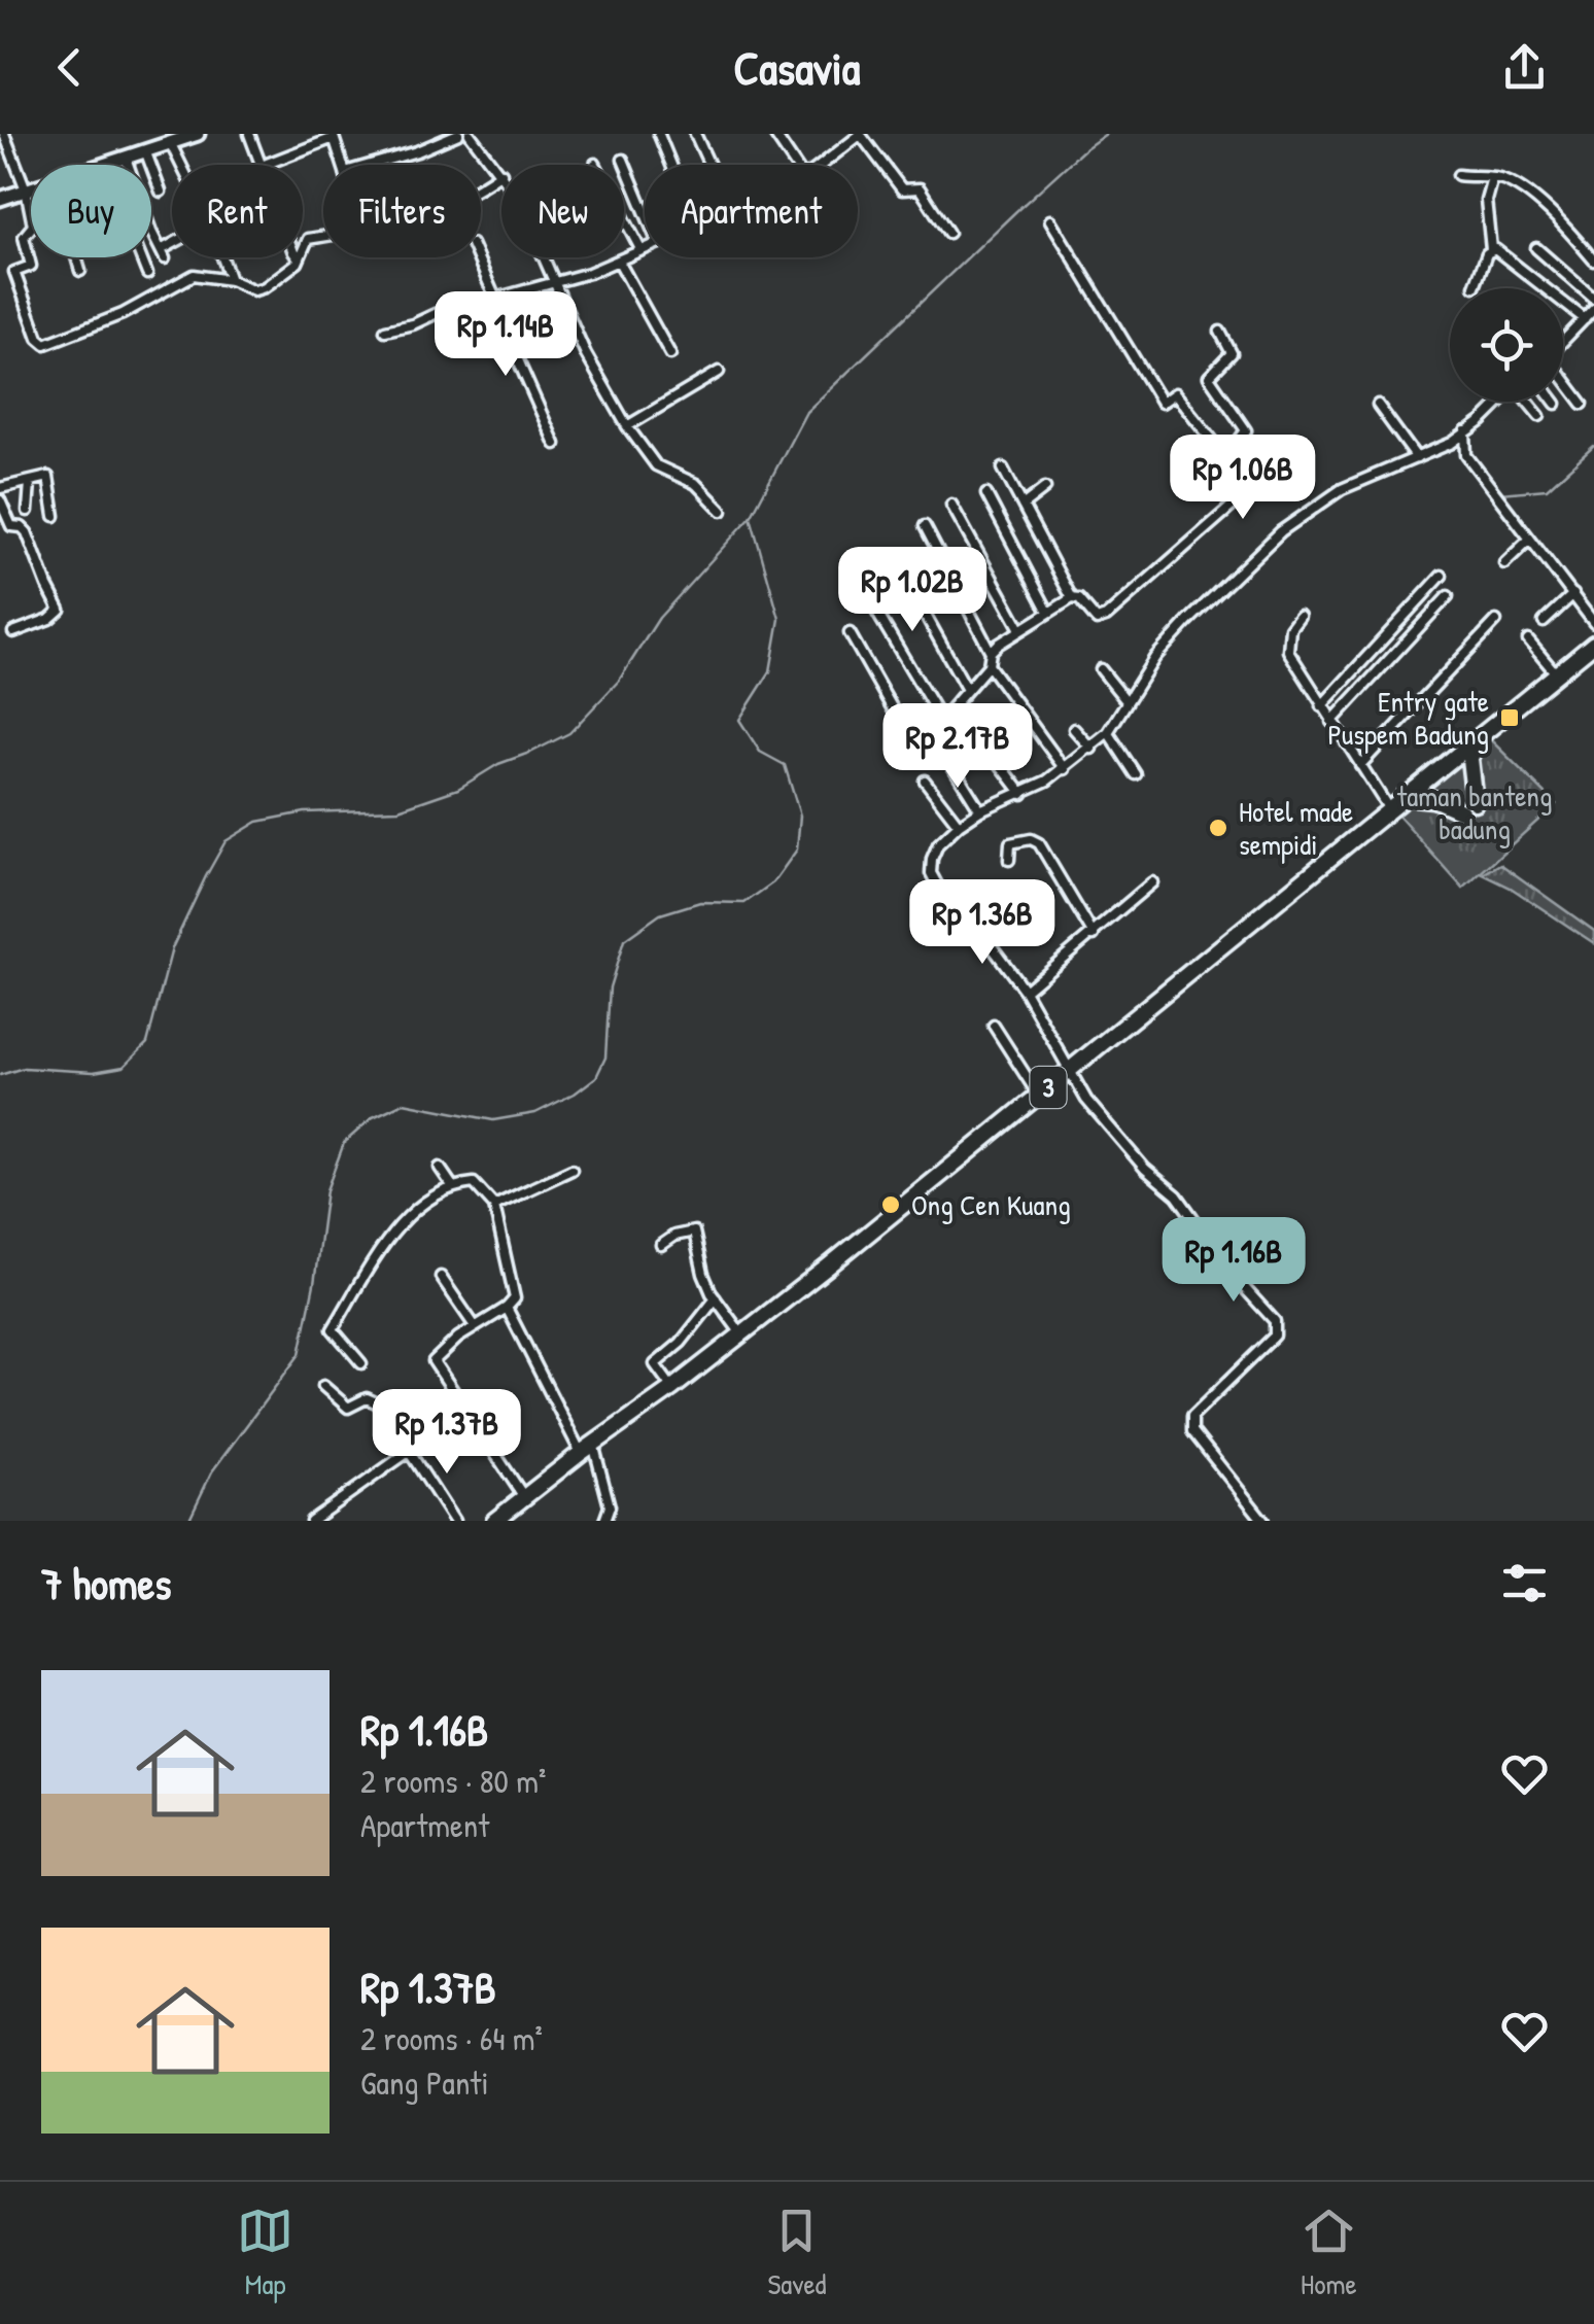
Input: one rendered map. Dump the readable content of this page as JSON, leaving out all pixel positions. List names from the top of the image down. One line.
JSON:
{"streets":{"highway":["3"]},"parks":["taman banteng badung"],"places":{"transit":["Entry gate Puspem Badung"],"other":["Hotel made sempidi","Ong Cen Kuang"]},"page":{"header":"Casavia","chip":["Buy","Rent","Filters","New","Apartment"],"price":["Rp 1.14B","Rp 1.06B","Rp 1.02B","Rp 2.17B","Rp 1.36B","Rp 1.16B","Rp 1.37B"],"heading":"7 homes","list":[{"name":"Rp 1.16B","note":"2 rooms · 80 m² · Apartment"},{"name":"Rp 1.37B","note":"2 rooms · 64 m² · Gang Panti"}],"tabs":["Map","Saved","Home"]}}
